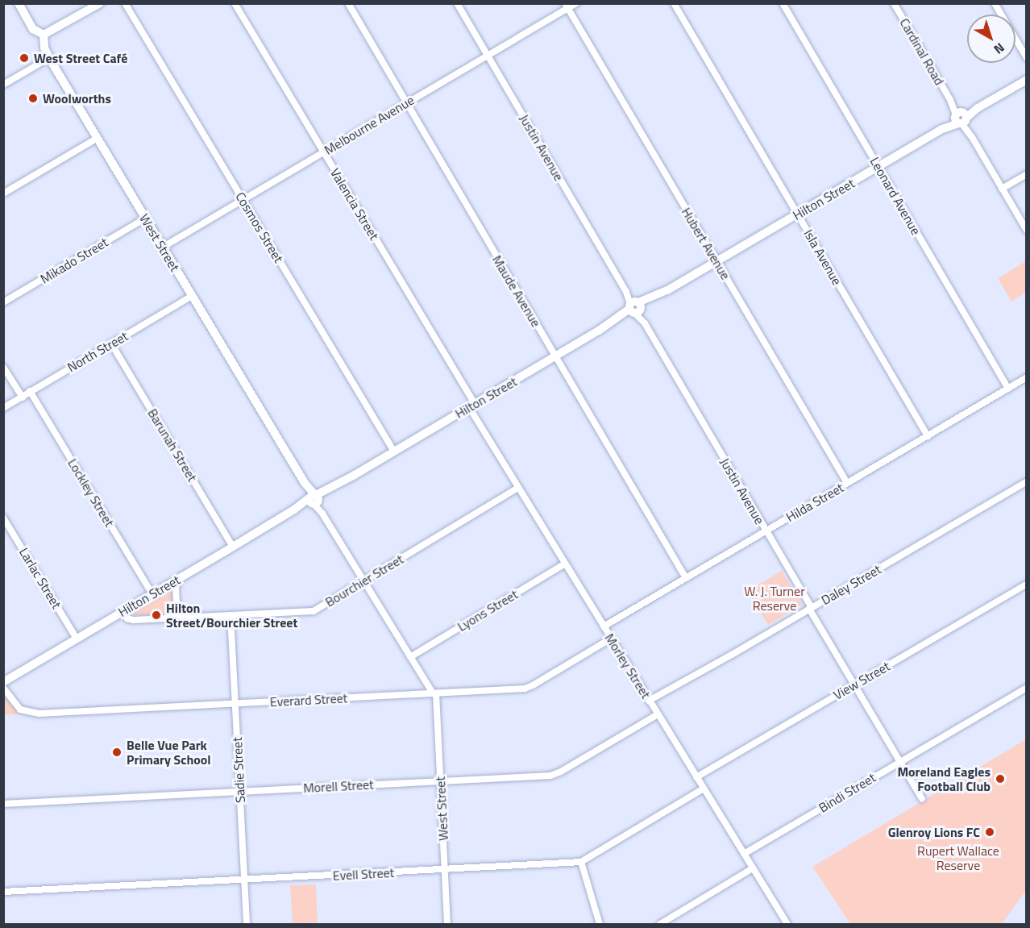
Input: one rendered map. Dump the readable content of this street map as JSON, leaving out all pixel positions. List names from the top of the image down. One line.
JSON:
{"streets":{"street":["Cardinal Road","Melbourne Avenue","Justin Avenue","Leonard Avenue","Hilton Street","Valencia Street","Cosmos Street","West Street","Hubert Avenue","Isla Avenue","Mikado Street","Maude Avenue","North Street","Barunah Street","Lockley Street","Hilda Street","Larlac Street","Bourchier Street","Daley Street","Lyons Street","Morley Street","View Street","Everard Street","Sadie Street","Morell Street","Bindi Street","Evell Street"]},"crossings":[["Cardinal Road","Hilton Street"],["Melbourne Avenue","Justin Avenue"],["Melbourne Avenue","Valencia Street"],["Melbourne Avenue","Cosmos Street"],["Melbourne Avenue","West Street"],["Melbourne Avenue","Hubert Avenue"],["Melbourne Avenue","Maude Avenue"],["Justin Avenue","Hilton Street"],["Justin Avenue","Hilda Street"],["Justin Avenue","Daley Street"],["Justin Avenue","View Street"],["Justin Avenue","Bindi Street"],["Leonard Avenue","Hilton Street"],["Leonard Avenue","Hilda Street"],["Hilton Street","Valencia Street"],["Hilton Street","Cosmos Street"],["Hilton Street","West Street"],["Hilton Street","Hubert Avenue"],["Hilton Street","Isla Avenue"],["Hilton Street","Maude Avenue"],["Hilton Street","Barunah Street"],["Hilton Street","Lockley Street"],["Hilton Street","Larlac Street"],["Hilton Street","Bourchier Street"],["Hilton Street","Morley Street"],["Valencia Street","Morley Street"],["West Street","Mikado Street"],["West Street","North Street"],["West Street","Bourchier Street"],["West Street","Lyons Street"],["West Street","Everard Street"],["West Street","Morell Street"],["West Street","Evell Street"],["Hubert Avenue","Hilda Street"],["Isla Avenue","Hilda Street"],["Maude Avenue","Hilda Street"],["North Street","Barunah Street"],["North Street","Lockley Street"],["Hilda Street","Morley Street"],["Bourchier Street","Morley Street"],["Bourchier Street","Sadie Street"],["Daley Street","Morley Street"],["Lyons Street","Morley Street"],["Morley Street","View Street"],["Morley Street","Everard Street"],["Morley Street","Morell Street"],["Morley Street","Bindi Street"],["Morley Street","Evell Street"],["Everard Street","Sadie Street"],["Sadie Street","Morell Street"],["Sadie Street","Evell Street"]],"parks":["W. J. Turner Reserve","Rupert Wallace Reserve"],"places":["West Street Café","Woolworths","Hilton Street/Bourchier Street","Belle Vue Park Primary School","Moreland Eagles Football Club","Glenroy Lions FC"],"north":"bottom right"}
